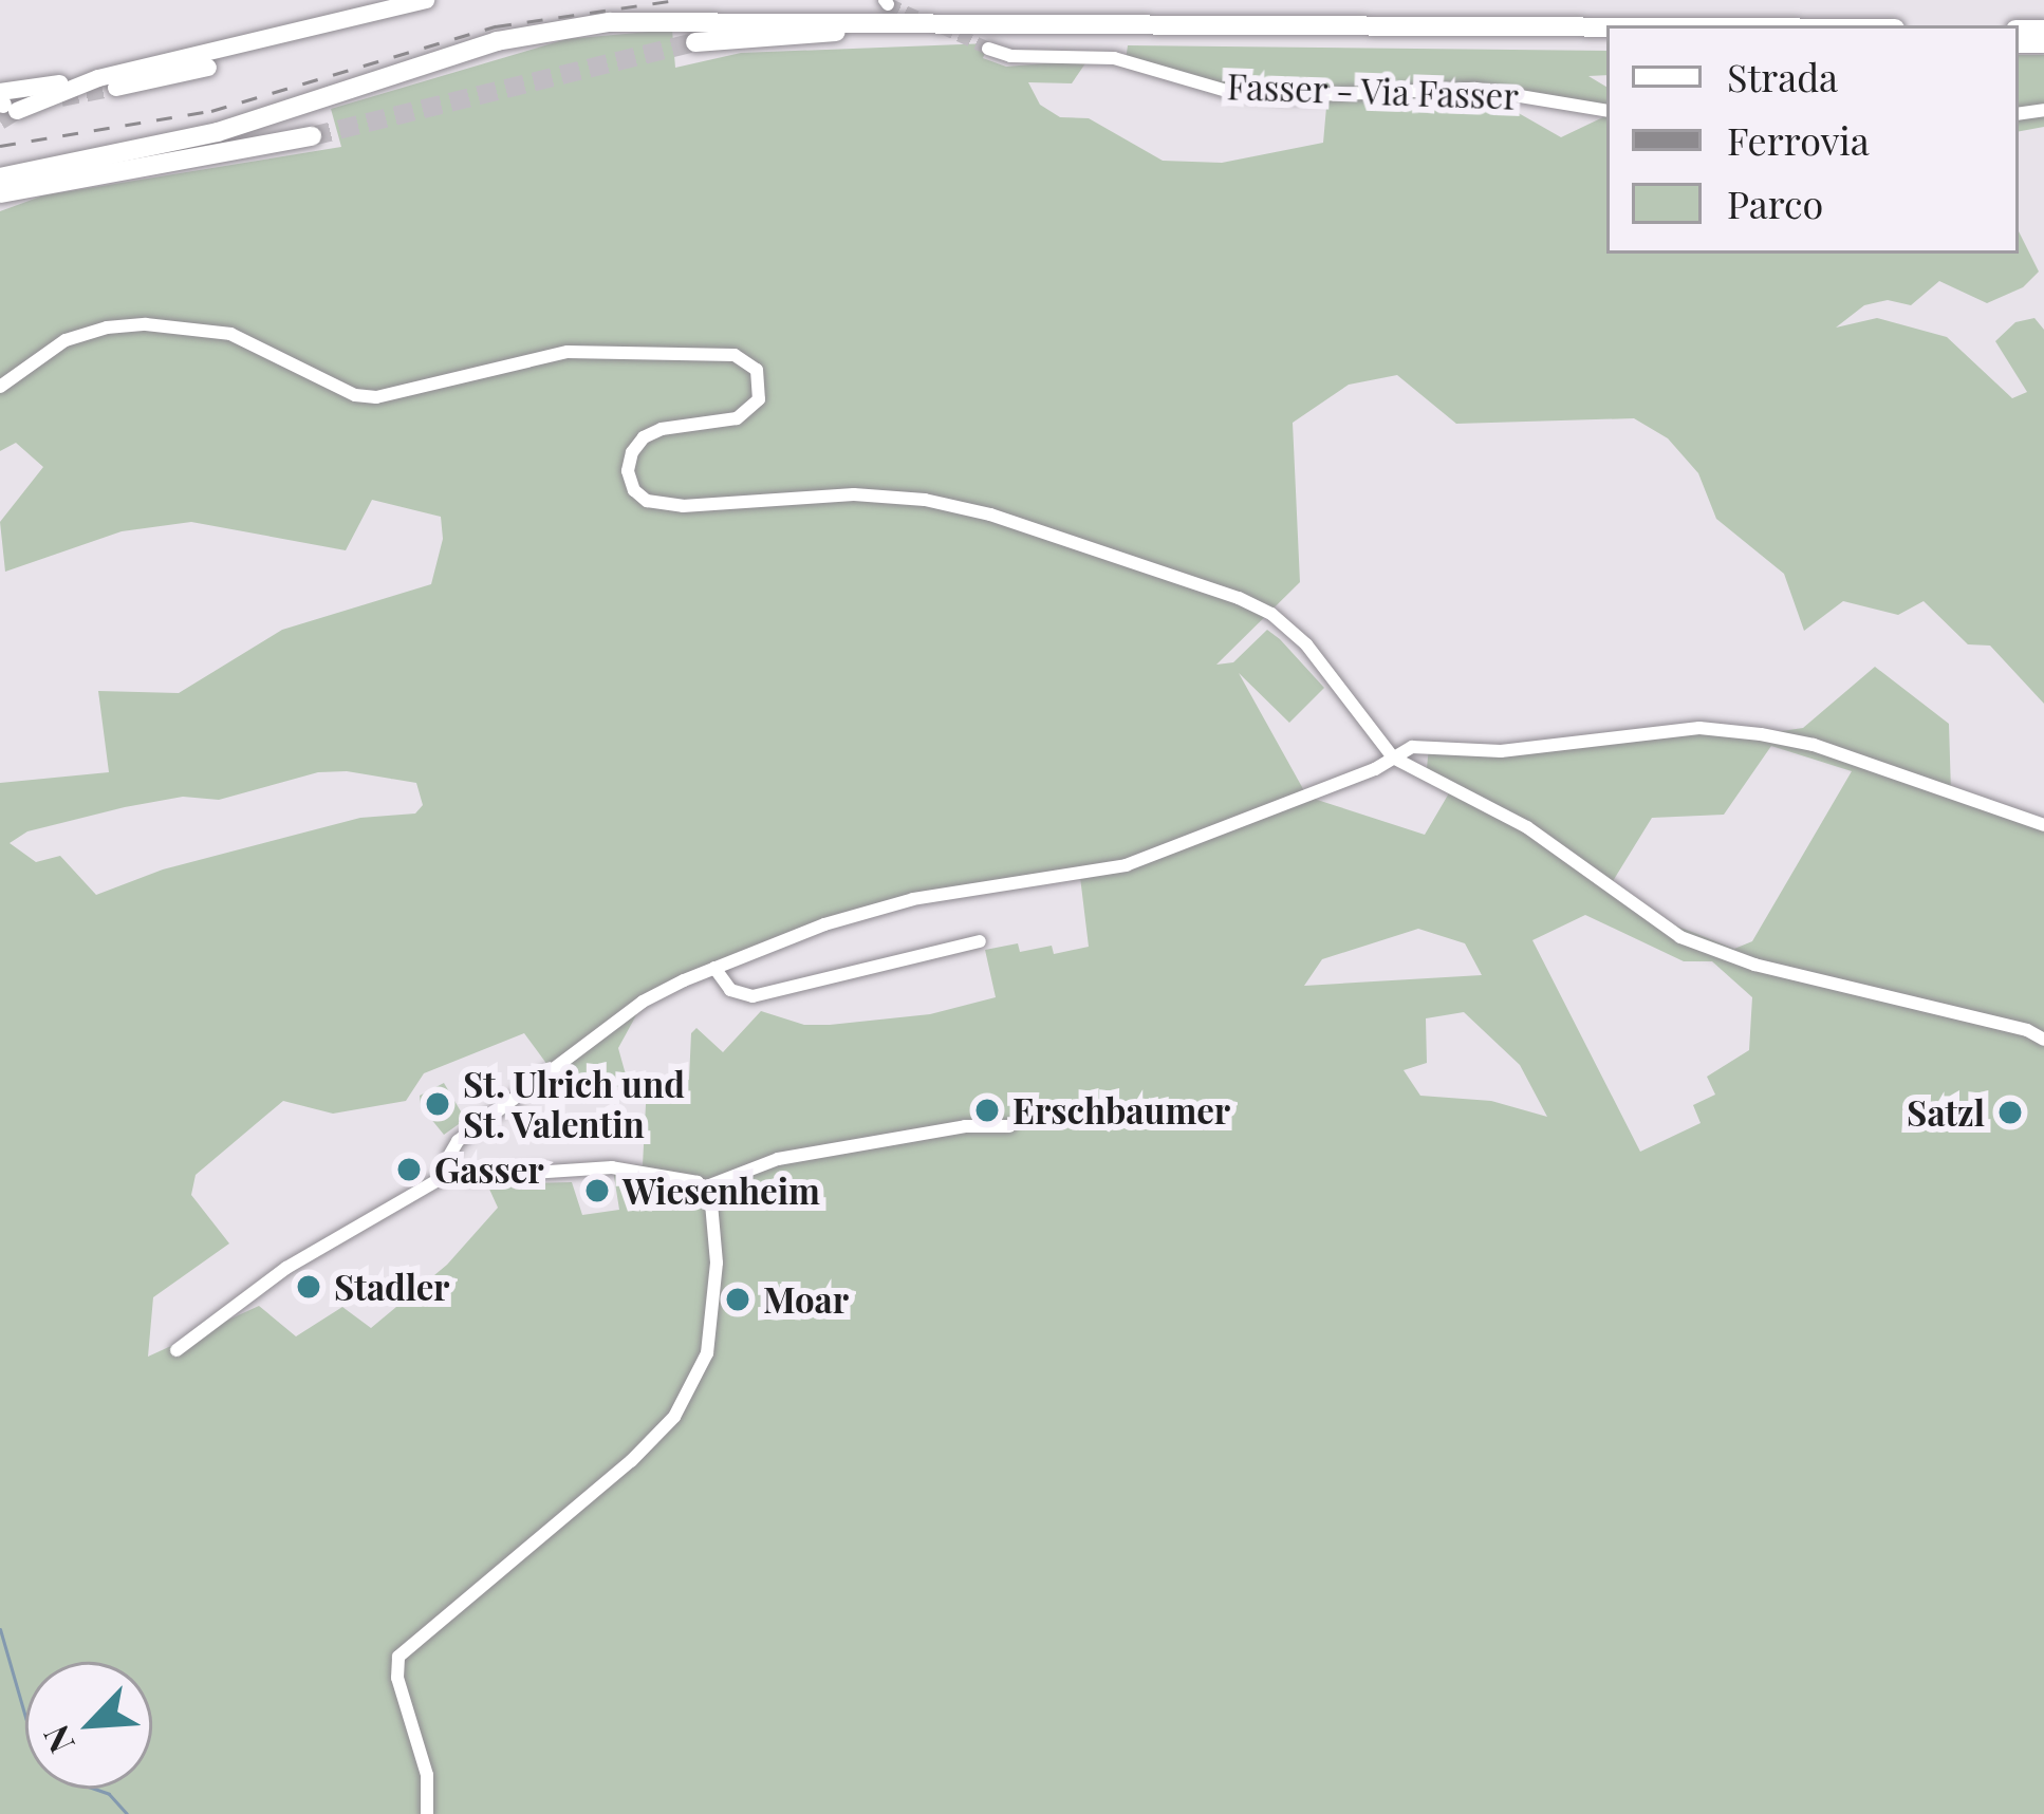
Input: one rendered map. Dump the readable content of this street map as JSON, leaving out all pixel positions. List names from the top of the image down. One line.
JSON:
{"streets":{"street":["Fasser - Via Fasser"]},"places":["St. Ulrich und St. Valentin","Erschbaumer","Satzl","Gasser","Wiesenheim","Stadler","Moar"],"legend":["Strada","Ferrovia","Parco"],"north":"bottom left"}
